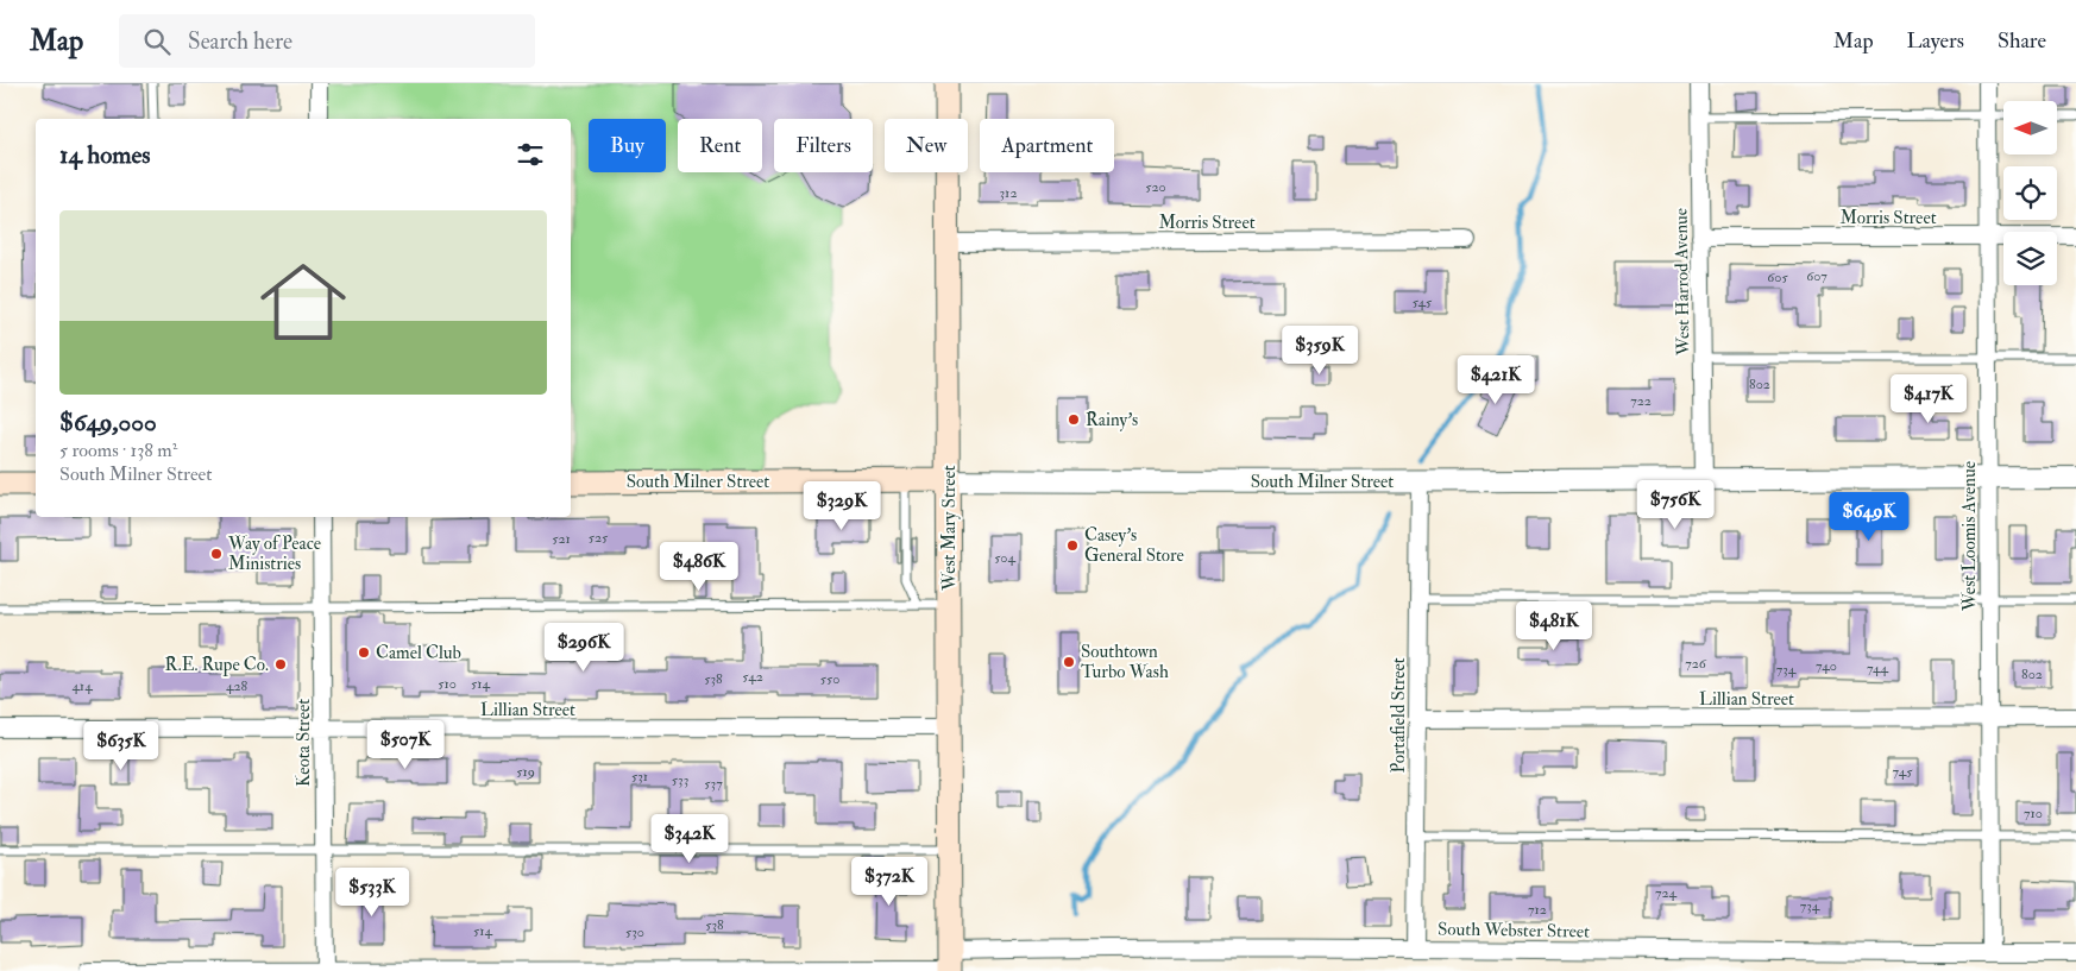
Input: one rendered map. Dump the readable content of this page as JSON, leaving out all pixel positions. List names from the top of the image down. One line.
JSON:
{"streets":{"main road":["South Milner Street","West Mary Street"],"street":["Morris Street","West Harrod Avenue","West Loomis Avenue","Lillian Street","Portafield Street","Keota Street","South Webster Street"]},"crossings":[["Morris Street","West Harrod Avenue"],["Morris Street","West Mary Street"],["Morris Street","West Loomis Avenue"],["West Harrod Avenue","South Milner Street"],["South Milner Street","West Mary Street"],["South Milner Street","West Loomis Avenue"],["South Milner Street","Portafield Street"],["West Mary Street","Lillian Street"],["West Mary Street","South Webster Street"],["West Loomis Avenue","Lillian Street"],["West Loomis Avenue","South Webster Street"],["Lillian Street","Portafield Street"],["Lillian Street","Keota Street"],["Portafield Street","South Webster Street"],["Keota Street","South Webster Street"]],"places":["Rainy's","Casey's General Store","Way of Peace Ministries","Camel Club","Southtown Turbo Wash","R.E. Rupe Co."],"house_numbers":["520","312","607","605","545","802","722","525","521","504","726","740","744","734","802","542","538","550","510","514","414","428","519","745","531","533","537","710","724","734","712","538","514","530"],"north":"left","page":{"header":"Map","search":"Search here","nav":["Map","Layers","Share"],"chip":["Buy","Rent","Filters","New","Apartment"],"heading":"14 homes","list":[{"name":"$649,000","note":"5 rooms · 138 m² · South Milner Street"}],"price":["$359K","$421K","$417K","$756K","$329K","$649K","$486K","$481K","$296K","$507K","$635K","$342K","$372K","$533K"]}}
